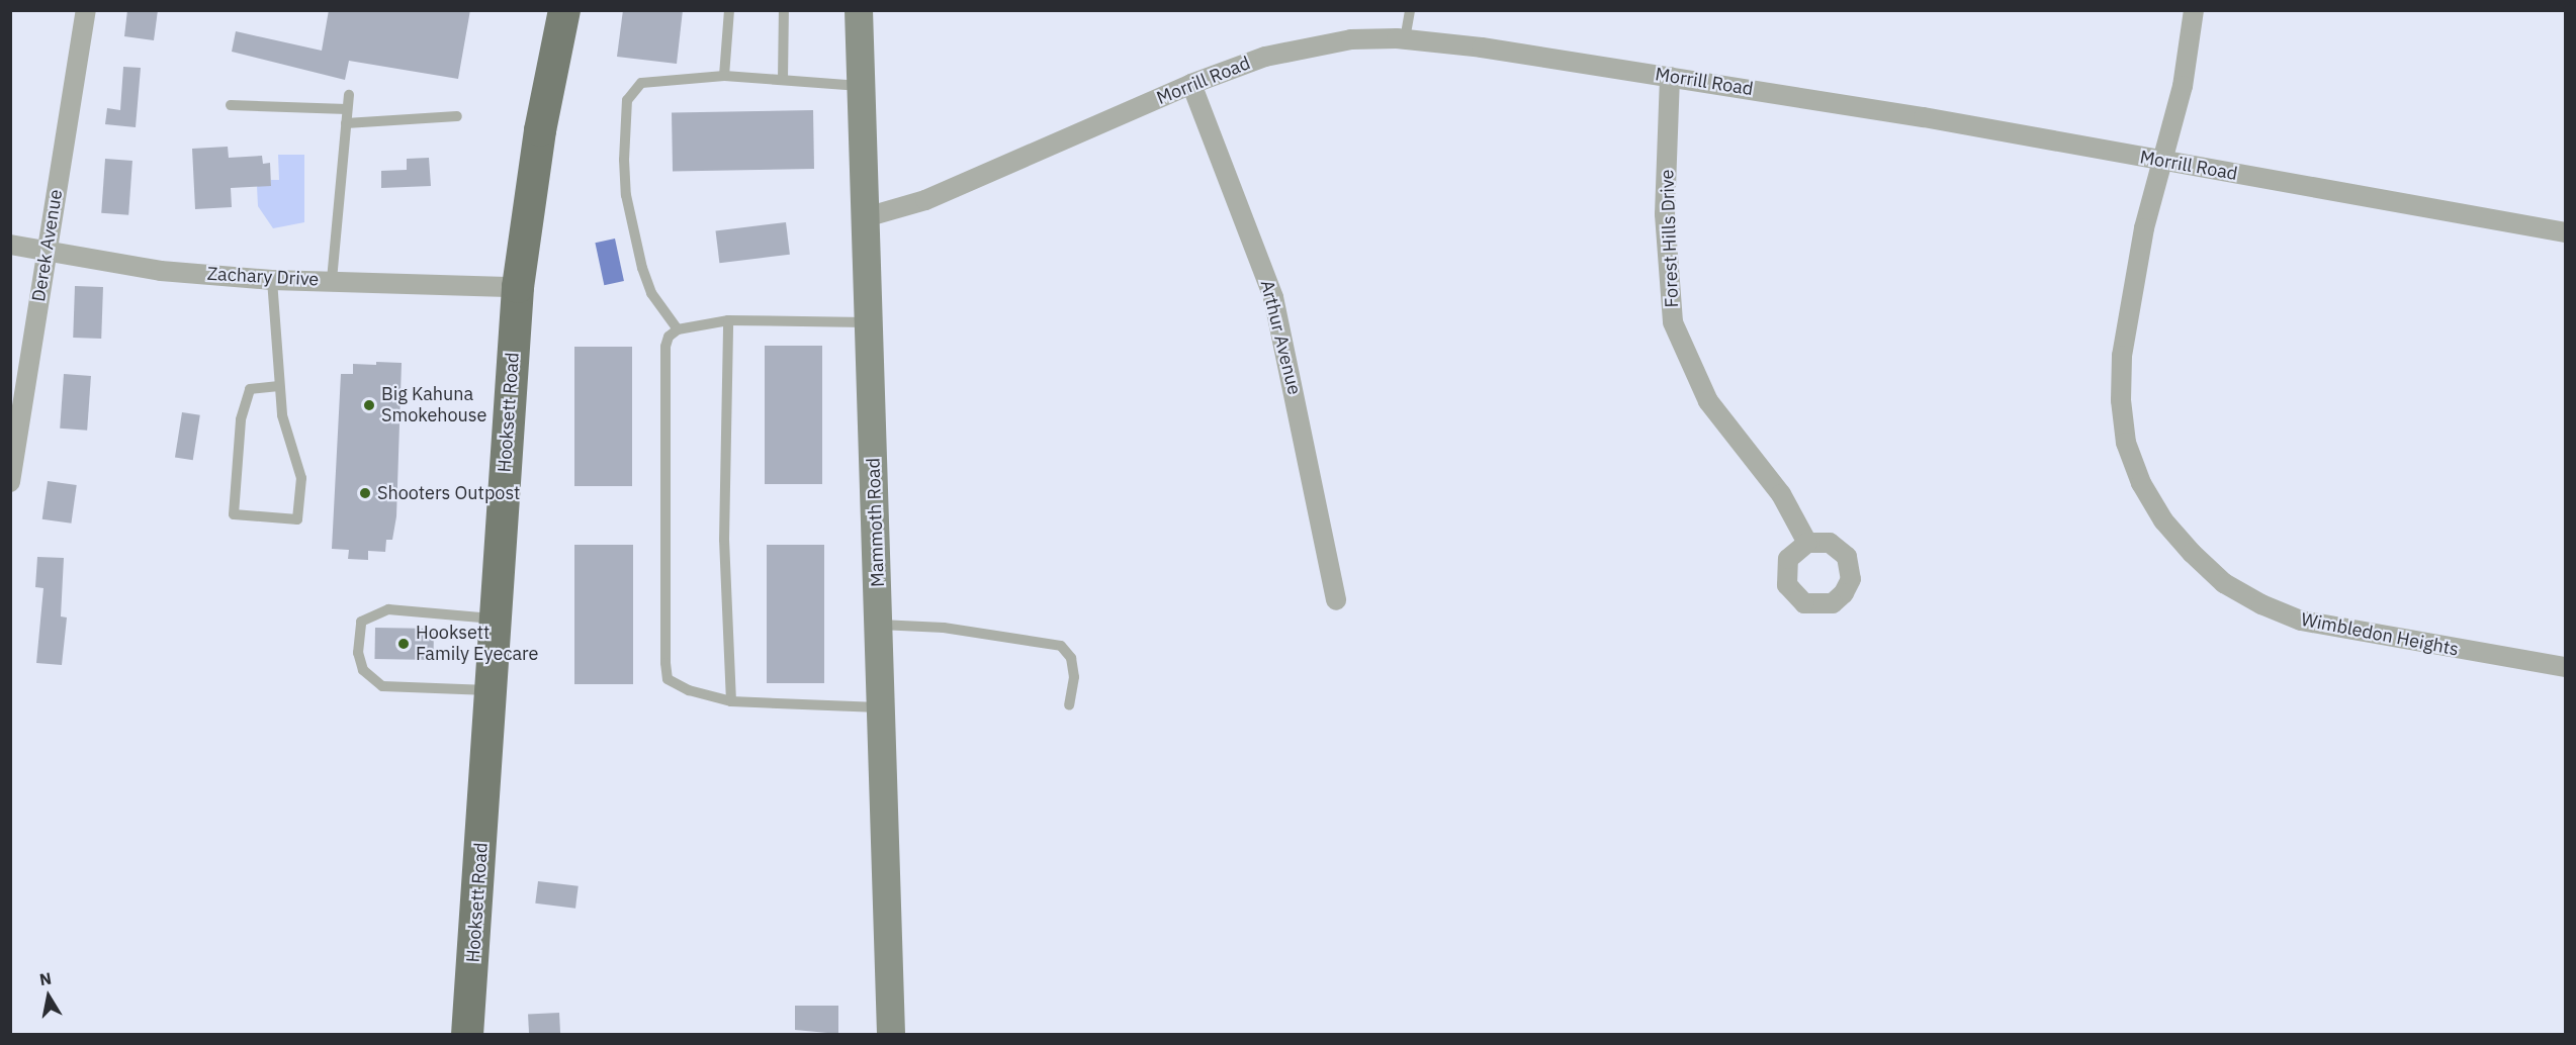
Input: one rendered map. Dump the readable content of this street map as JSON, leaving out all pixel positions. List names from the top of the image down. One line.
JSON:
{"streets":{"main road":["Hooksett Road","Mammoth Road"],"street":["Morrill Road","Forest Hills Drive","Derek Avenue","Zachary Drive","Arthur Avenue","Wimbledon Heights"]},"crossings":[["Morrill Road","Forest Hills Drive"],["Morrill Road","Arthur Avenue"],["Morrill Road","Mammoth Road"],["Morrill Road","Wimbledon Heights"],["Derek Avenue","Zachary Drive"],["Zachary Drive","Hooksett Road"]],"places":["Big Kahuna Smokehouse","Shooters Outpost","Hooksett Family Eyecare"],"north":"top"}
